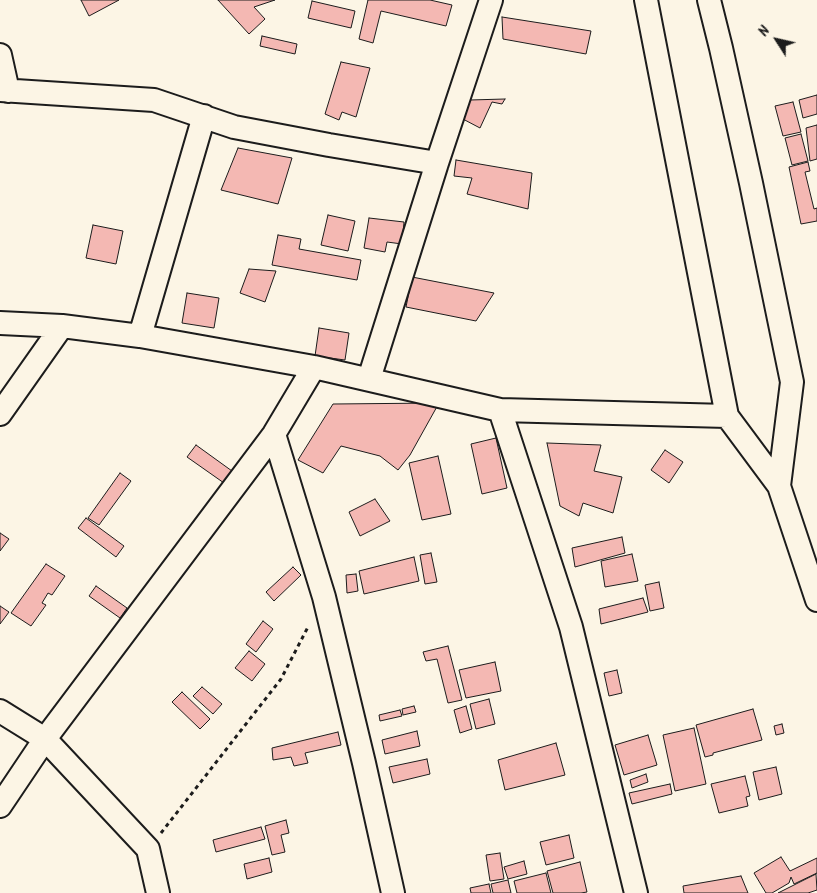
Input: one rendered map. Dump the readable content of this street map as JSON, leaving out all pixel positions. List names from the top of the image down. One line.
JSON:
{"north":"top left"}
